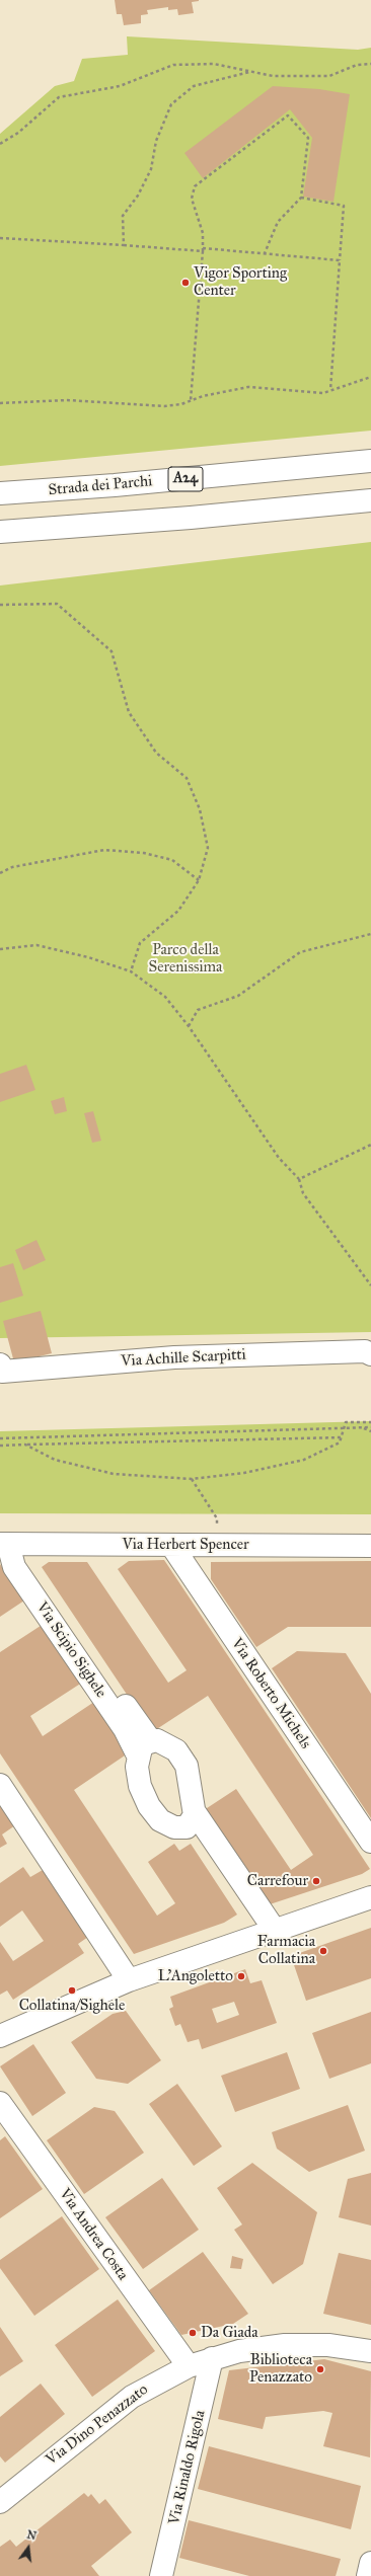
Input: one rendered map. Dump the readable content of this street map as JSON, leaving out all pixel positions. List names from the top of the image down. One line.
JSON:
{"streets":{"main road":["A24","Strada dei Parchi","Via Achille Scarpitti","Via Herbert Spencer","Via Scipio Sighele","Via Roberto Michels","Via Andrea Costa","Via Dino Penazzato","Via Rinaldo Rigola"]},"crossings":[["Via Herbert Spencer","Via Scipio Sighele"],["Via Herbert Spencer","Via Roberto Michels"],["Via Andrea Costa","Via Dino Penazzato"],["Via Dino Penazzato","Via Rinaldo Rigola"]],"parks":["Parco della Serenissima"],"places":["Vigor Sporting Center","Carrefour","Farmacia Collatina","L'Angoletto","Collatina/Sighele","Da Giada","Biblioteca Penazzato"],"north":"top"}
